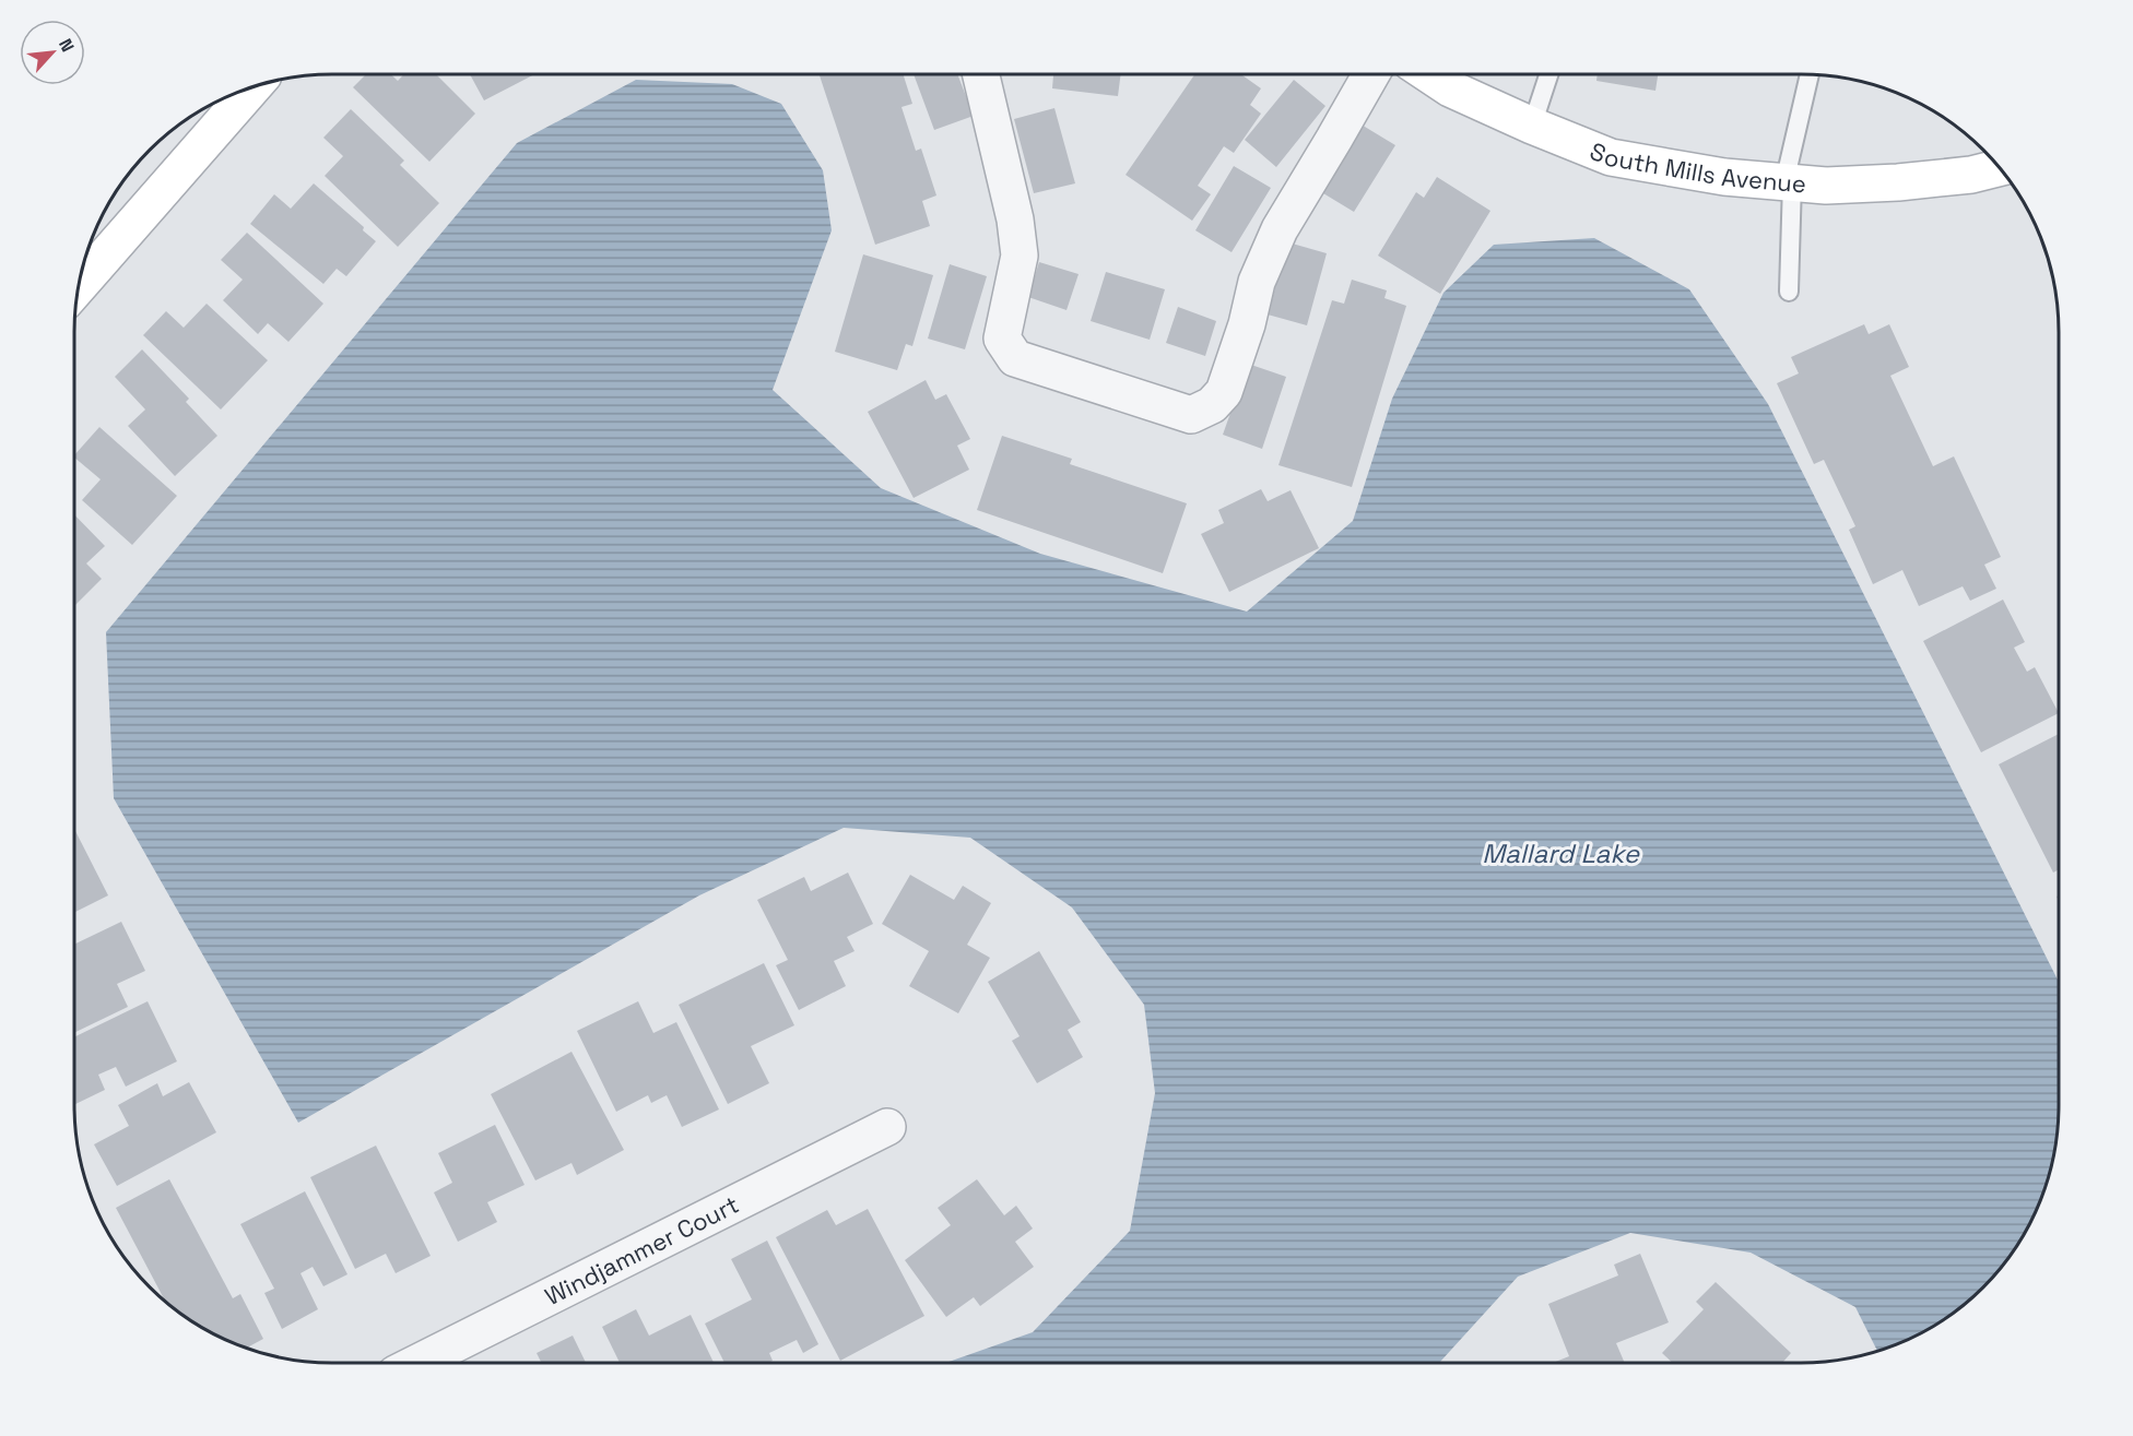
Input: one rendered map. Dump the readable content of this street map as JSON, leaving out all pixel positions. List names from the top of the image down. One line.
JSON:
{"streets":{"street":["South Mills Avenue","Windjammer Court"]},"water":["Mallard Lake"],"north":"top right"}
